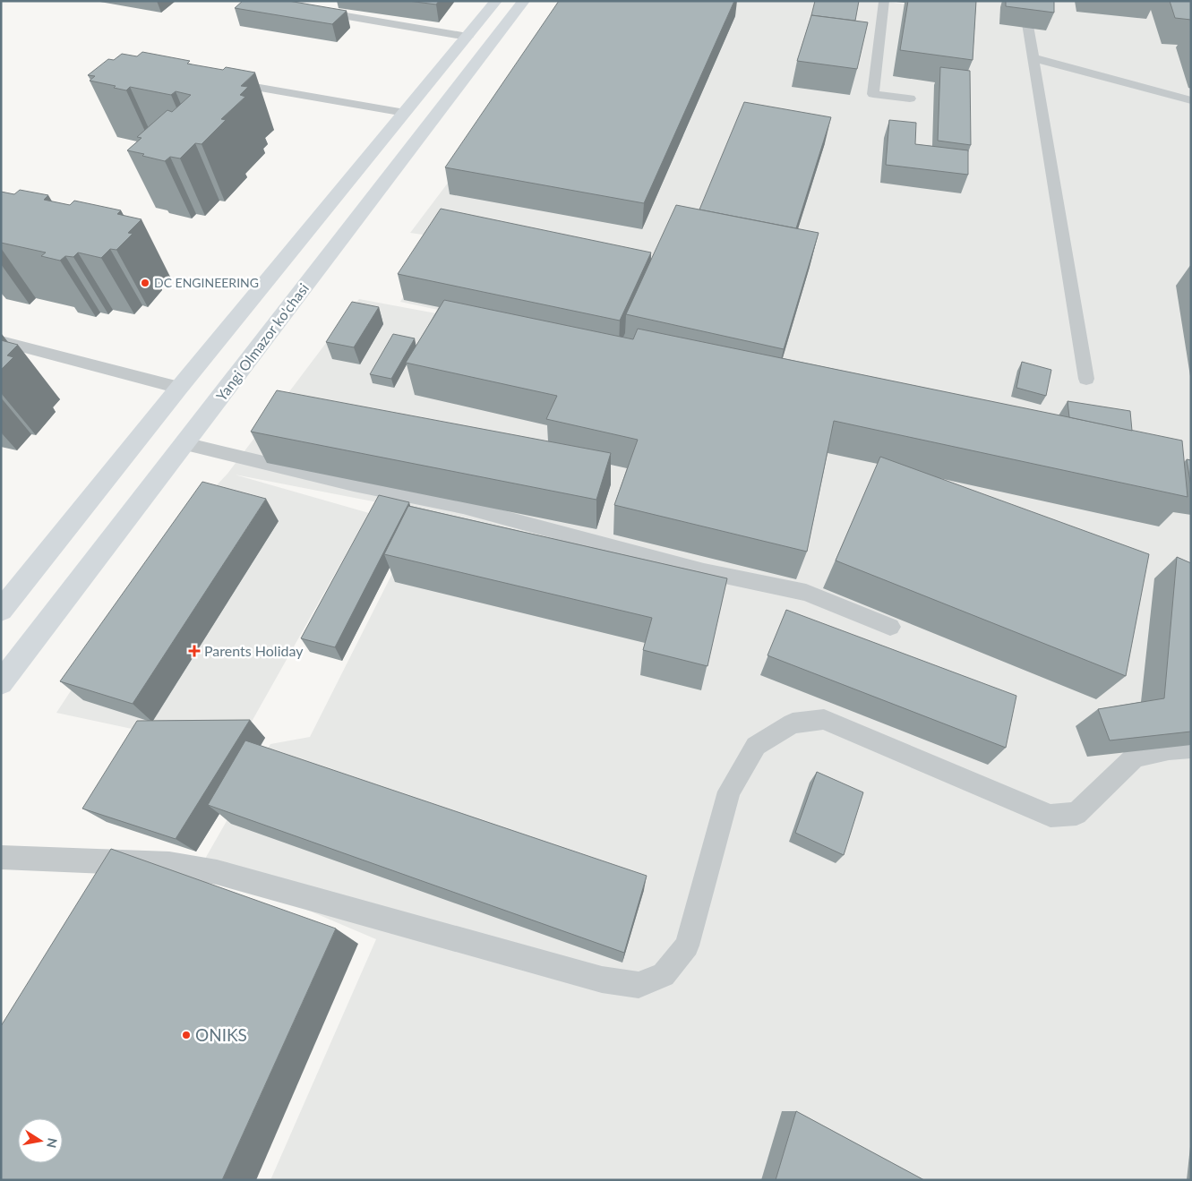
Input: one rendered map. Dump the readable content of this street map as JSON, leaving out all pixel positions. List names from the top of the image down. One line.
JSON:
{"streets":{"main road":["Yangi Olmazor ko'chasi"]},"places":{"other":["DC ENGINEERING","ONIKS"],"health":["Parents Holiday"]},"north":"right"}
